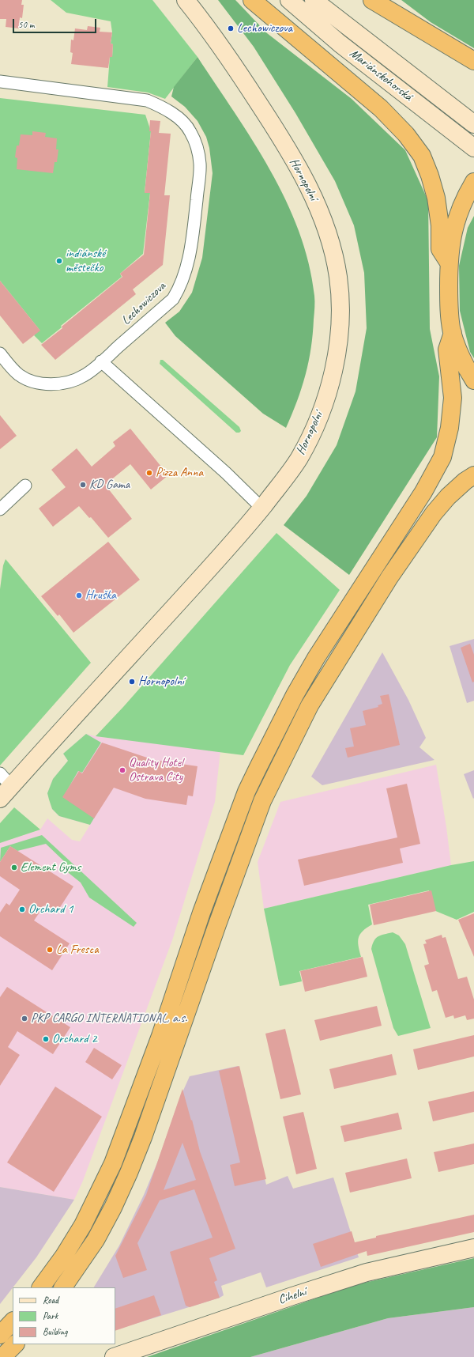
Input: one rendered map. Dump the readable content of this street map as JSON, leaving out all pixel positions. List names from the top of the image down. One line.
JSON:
{"streets":{"street":["Mariánskohorská","Hornopolní","Lechowiczova","Cihelní"]},"places":["Lechowiczova","indiánské městečko","Pizza Anna","KD Gama","Hruška","Hornopolní","Quality Hotel Ostrava City","Element Gyms","Orchard 1","La Fresca","PKP CARGO INTERNATIONAL, a.s.","Orchard 2"],"legend":["Road","Park","Building"],"scale_bar":"50 m"}
